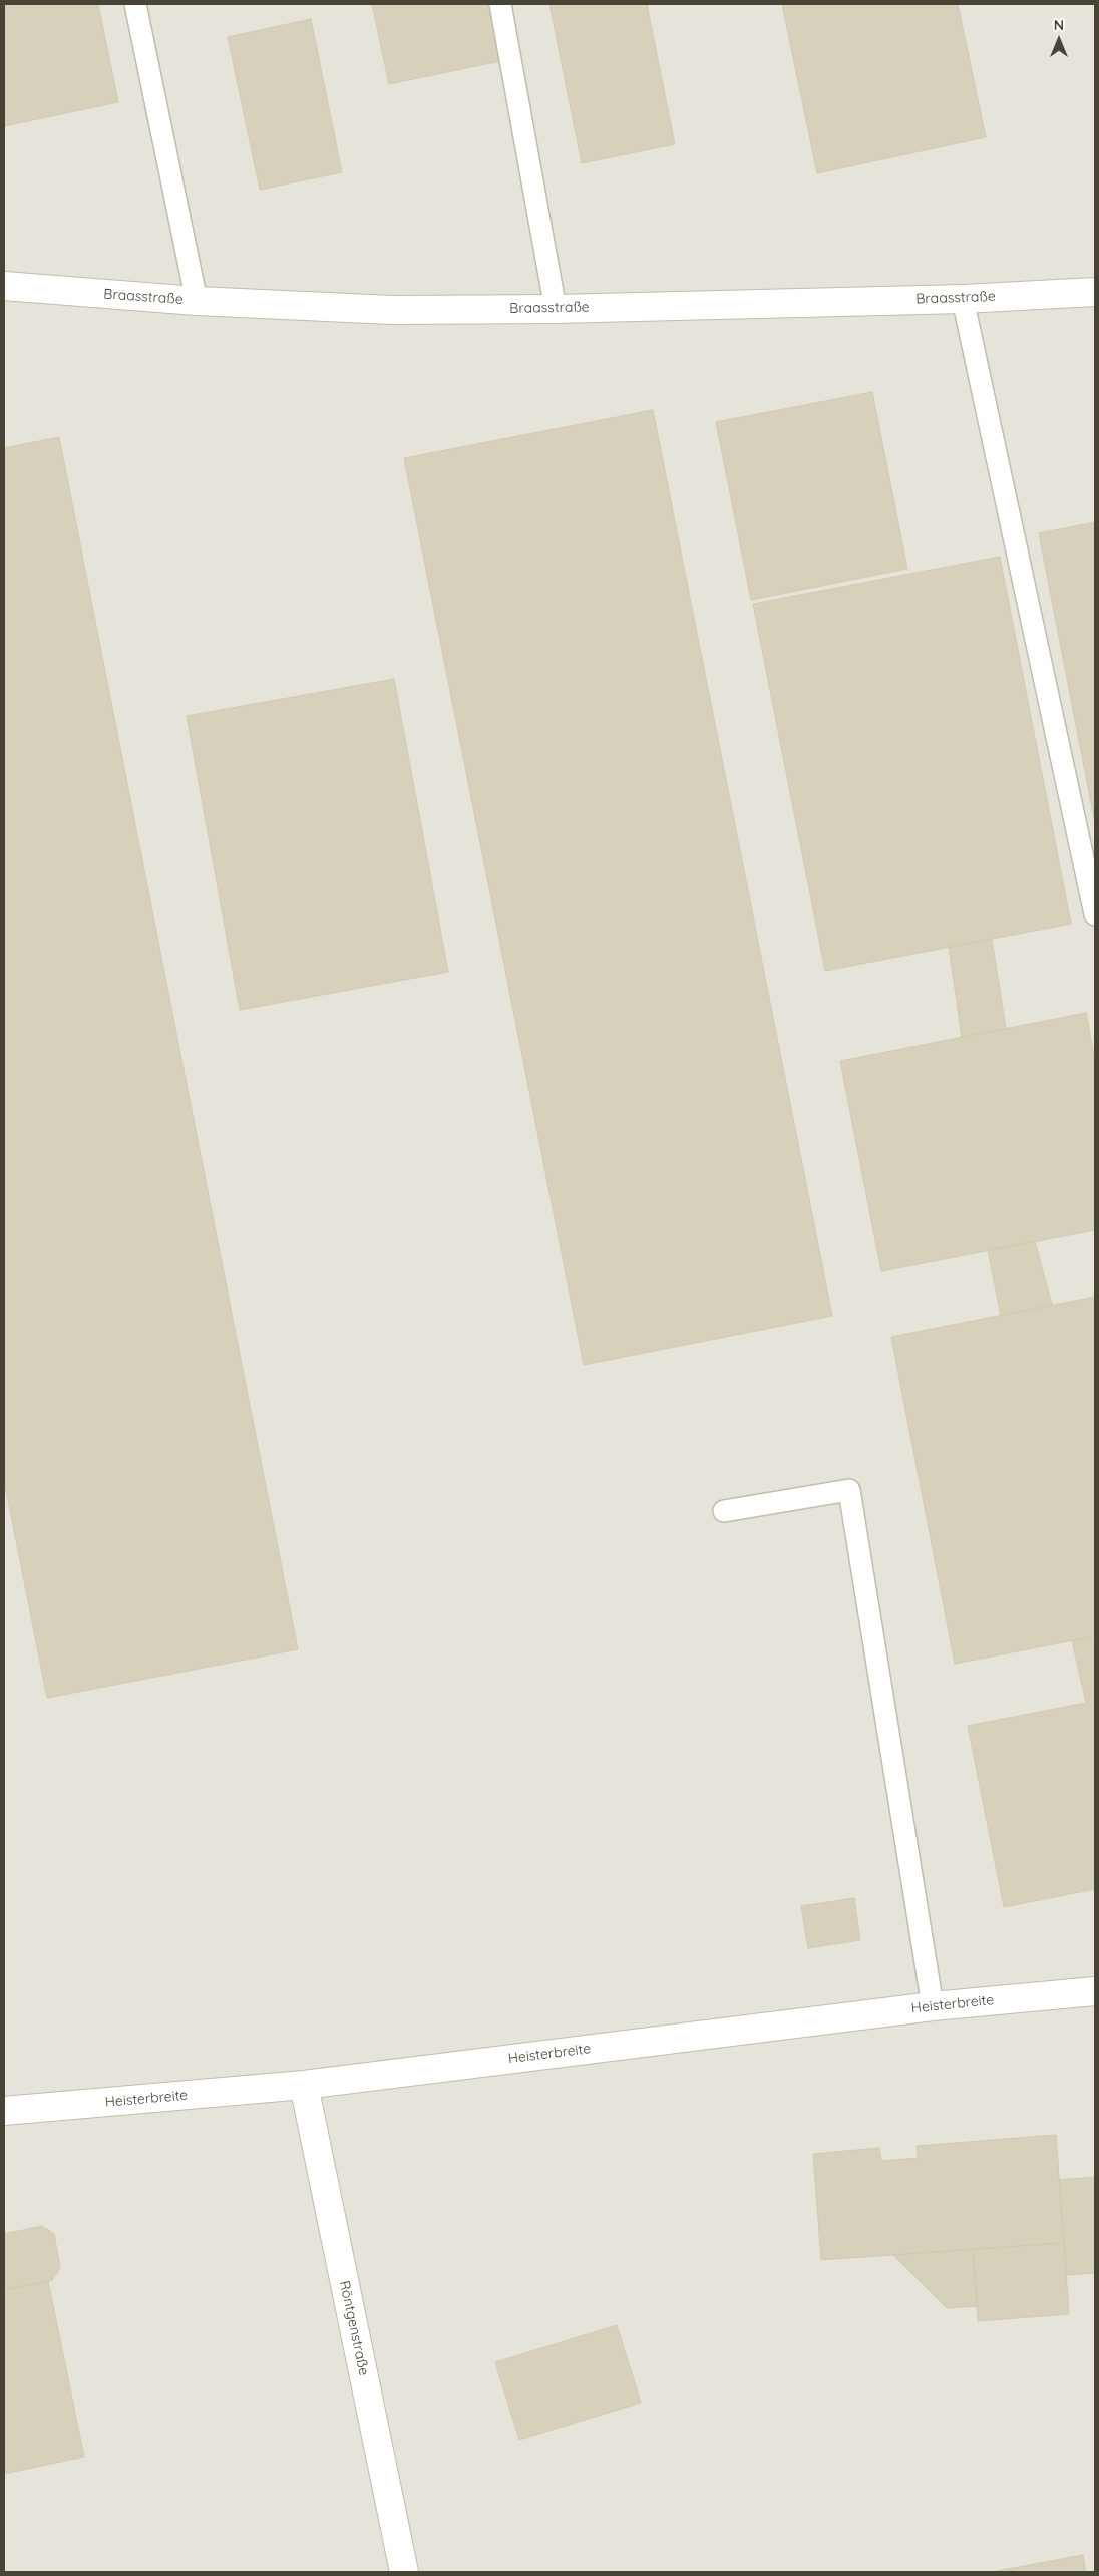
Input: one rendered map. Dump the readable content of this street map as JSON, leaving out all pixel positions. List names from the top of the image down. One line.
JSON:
{"streets":{"street":["Braasstraße","Heisterbreite","Röntgenstraße"]},"crossings":[["Heisterbreite","Röntgenstraße"]],"north":"top"}
